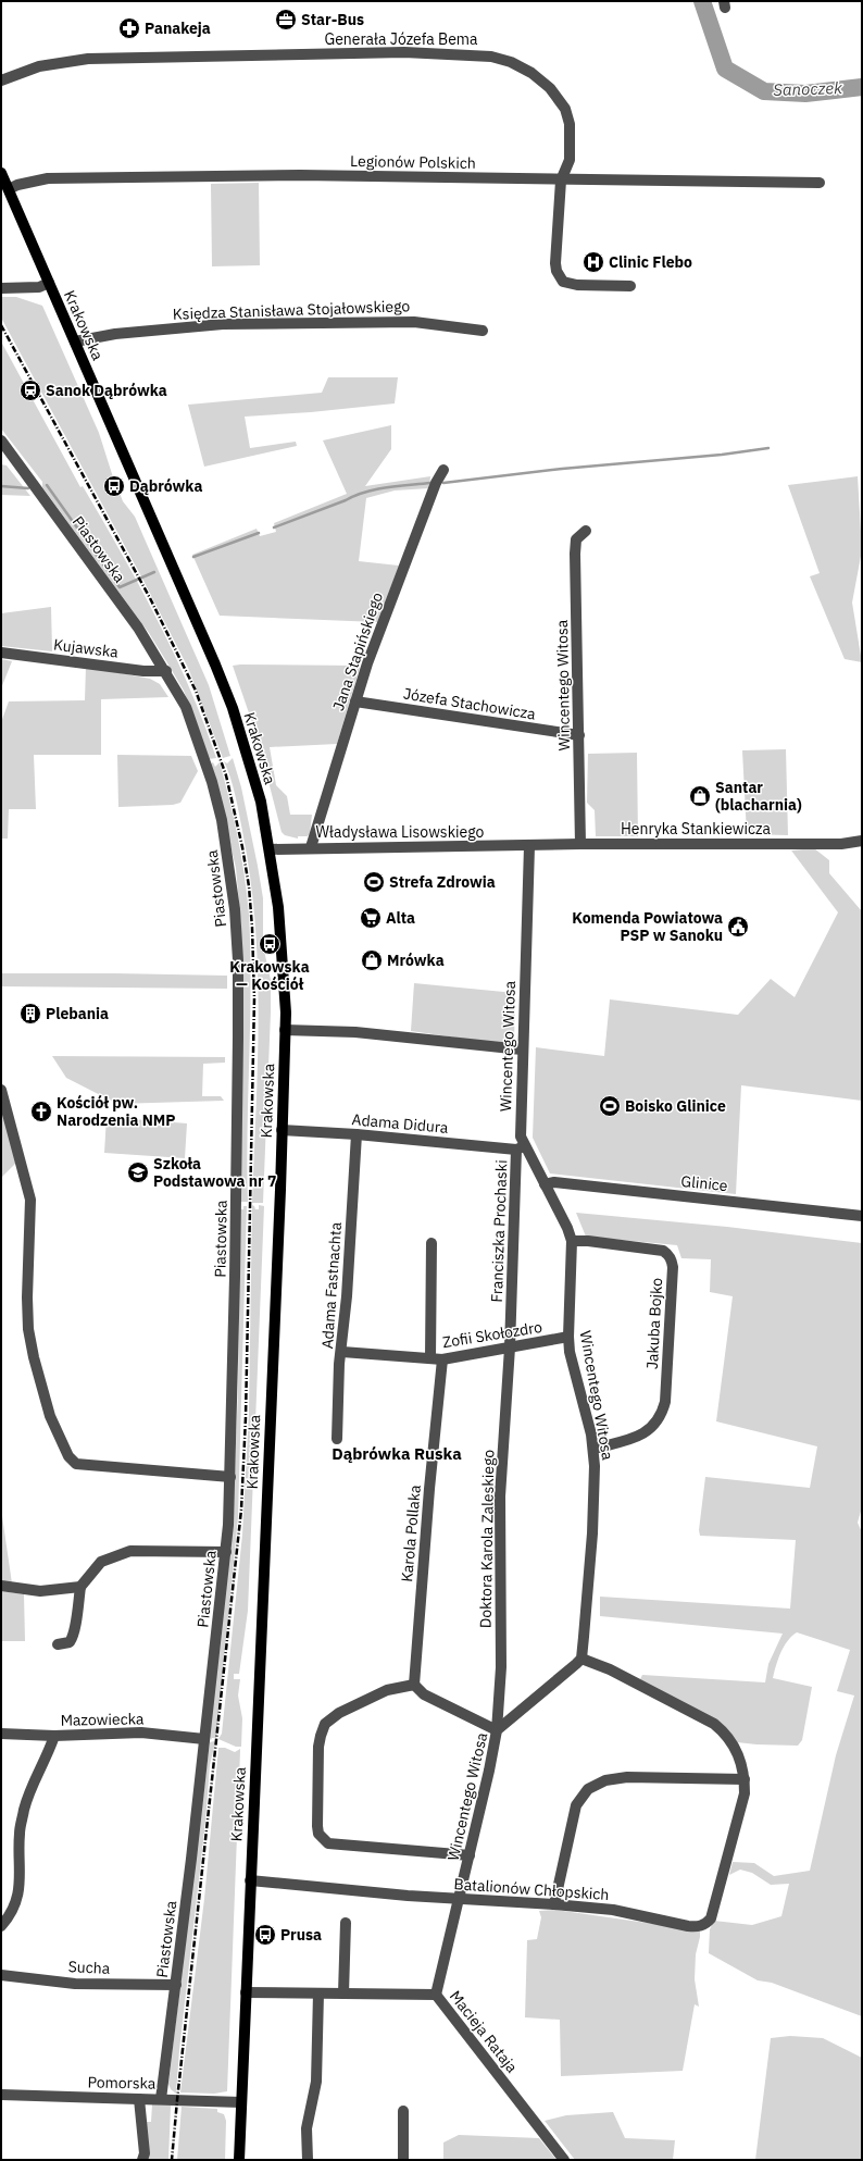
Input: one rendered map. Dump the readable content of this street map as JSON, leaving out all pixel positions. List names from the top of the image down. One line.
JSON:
{"streets":{"main road":["Krakowska"],"street":["Generała Józefa Bema","Legionów Polskich","Księdza Stanisława Stojałowskiego","Piastowska","Kujawska","Jana Stapińskiego","Wincentego Witosa","Józefa Stachowicza","Henryka Stankiewicza","Władysława Lisowskiego","Adama Didura","Glinice","Franciszka Prochaski","Adama Fastnachta","Jakuba Bojko","Zofii Skołozdro","Karola Pollaka","Doktora Karola Zaleskiego","Mazowiecka","Batalionów Chłopskich","Sucha","Macieja Rataja","Pomorska"]},"crossings":[["Generała Józefa Bema","Legionów Polskich"],["Legionów Polskich","Krakowska"],["Księdza Stanisława Stojałowskiego","Krakowska"],["Krakowska","Władysława Lisowskiego"],["Krakowska","Adama Didura"],["Krakowska","Batalionów Chłopskich"],["Krakowska","Macieja Rataja"],["Krakowska","Pomorska"],["Piastowska","Kujawska"],["Piastowska","Mazowiecka"],["Piastowska","Sucha"],["Piastowska","Pomorska"],["Jana Stapińskiego","Józefa Stachowicza"],["Jana Stapińskiego","Władysława Lisowskiego"],["Wincentego Witosa","Józefa Stachowicza"],["Wincentego Witosa","Henryka Stankiewicza"],["Wincentego Witosa","Władysława Lisowskiego"],["Wincentego Witosa","Adama Didura"],["Wincentego Witosa","Glinice"],["Wincentego Witosa","Franciszka Prochaski"],["Wincentego Witosa","Jakuba Bojko"],["Wincentego Witosa","Zofii Skołozdro"],["Wincentego Witosa","Doktora Karola Zaleskiego"],["Wincentego Witosa","Batalionów Chłopskich"],["Wincentego Witosa","Macieja Rataja"],["Henryka Stankiewicza","Władysława Lisowskiego"],["Adama Didura","Franciszka Prochaski"],["Adama Didura","Adama Fastnachta"],["Franciszka Prochaski","Zofii Skołozdro"],["Franciszka Prochaski","Doktora Karola Zaleskiego"],["Adama Fastnachta","Zofii Skołozdro"],["Zofii Skołozdro","Karola Pollaka"],["Zofii Skołozdro","Doktora Karola Zaleskiego"]],"districts":["Dąbrówka Ruska"],"water":["Sanoczek"],"places":{"office":["Star-Bus"],"pharmacy":["Panakeja"],"hospital":["Clinic Flebo"],"station":["Sanok Dąbrówka"],"bus stop":["Dąbrówka","Krakowska — Kościół","Prusa"],"shop":["Santar (blacharnia)","Mrówka"],"sports":["Strefa Zdrowia","Boisko Glinice"],"supermarket":["Alta"],"public building":["Komenda Powiatowa PSP w Sanoku"],"building":["Plebania"],"church":["Kościół pw. Narodzenia NMP"],"school or university":["Szkoła Podstawowa nr 7"]}}
